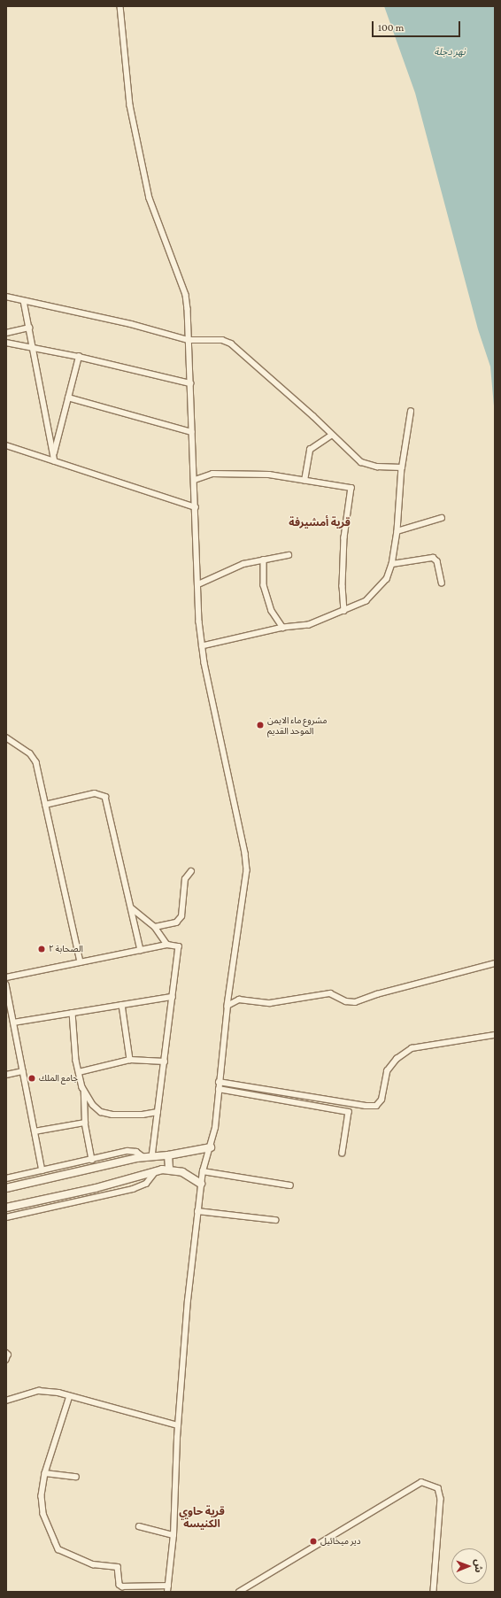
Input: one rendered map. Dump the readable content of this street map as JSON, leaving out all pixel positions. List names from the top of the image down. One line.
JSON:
{"districts":["قرية أمشيرفة","قرية حاوي الكنيسة"],"water":["نهر دجلة"],"places":["مشروع ماء الايمن الموحد القديم","الصحابة ٢","جامع الملك","دير ميخائيل"],"scale_bar":"100 m","north":"right"}
